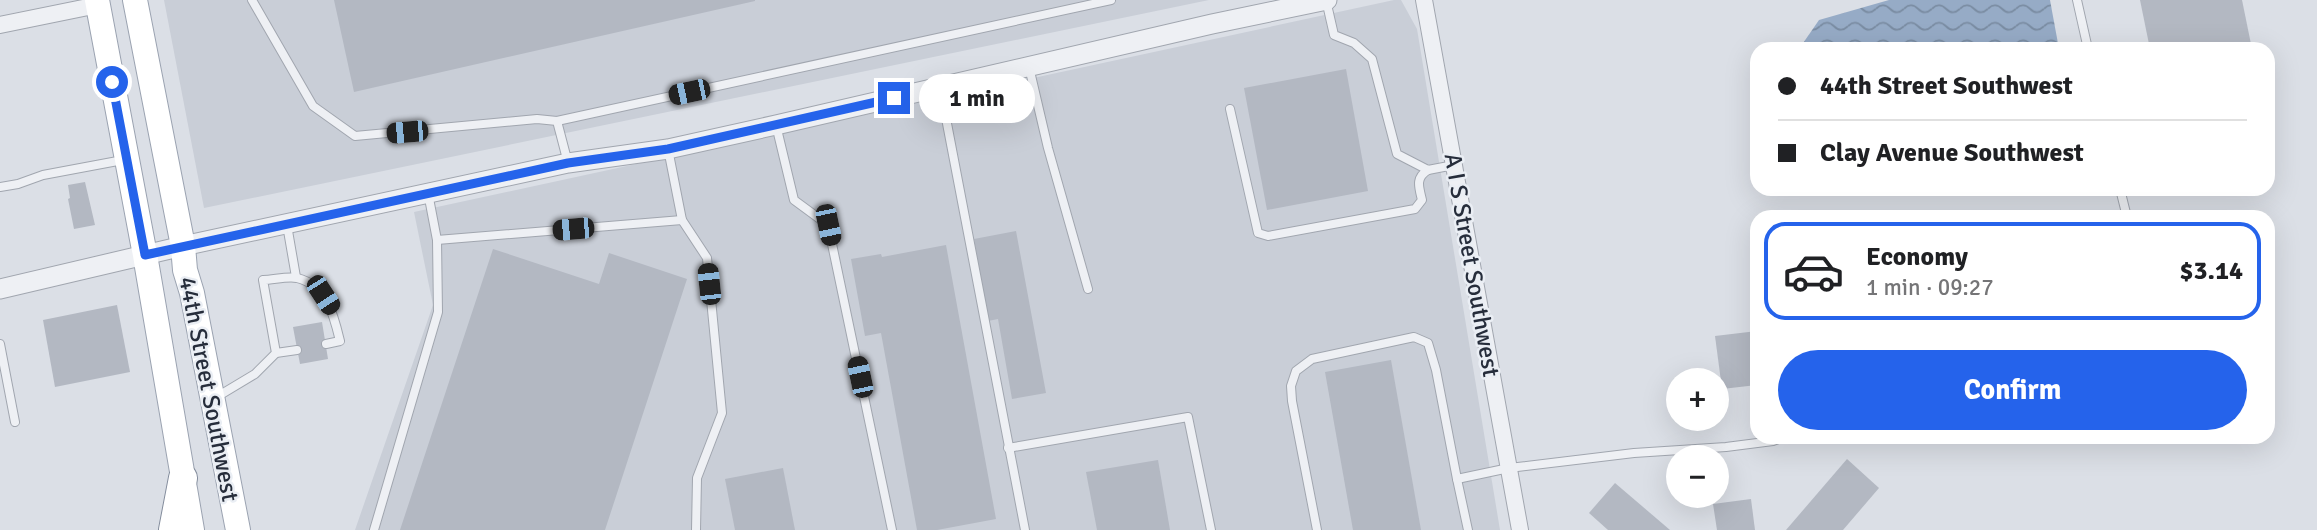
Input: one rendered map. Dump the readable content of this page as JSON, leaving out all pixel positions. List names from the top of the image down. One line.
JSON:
{"streets":{"main road":["44th Street Southwest"],"street":["A I S Street Southwest"]},"page":{"banner":["44th Street Southwest","Clay Avenue Southwest"],"bubble":"1 min","list":[{"name":"Economy","note":"1 min · 09:27","value":"$3.14"}],"buttons":"Confirm","map_buttons":["+","−"]}}
